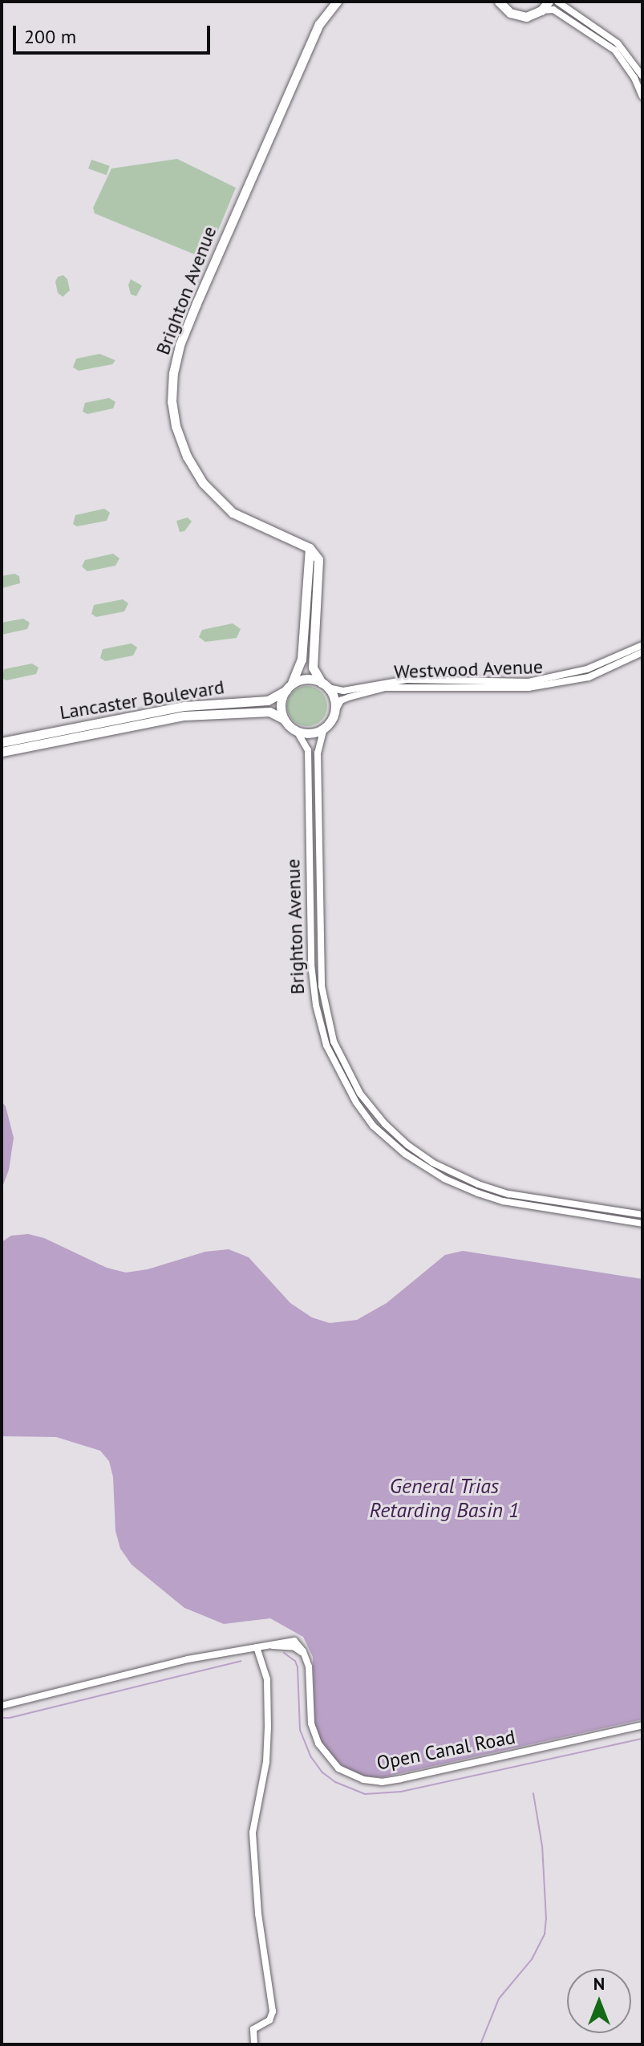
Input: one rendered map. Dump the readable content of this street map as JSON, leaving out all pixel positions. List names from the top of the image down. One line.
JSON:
{"streets":{"main road":["Brighton Avenue","Lancaster Boulevard"],"street":["Westwood Avenue","Open Canal Road"]},"crossings":[["Brighton Avenue","Westwood Avenue"],["Brighton Avenue","Lancaster Boulevard"],["Westwood Avenue","Lancaster Boulevard"]],"water":["General Trias Retarding Basin 1"],"scale_bar":"200 m","north":"top"}
